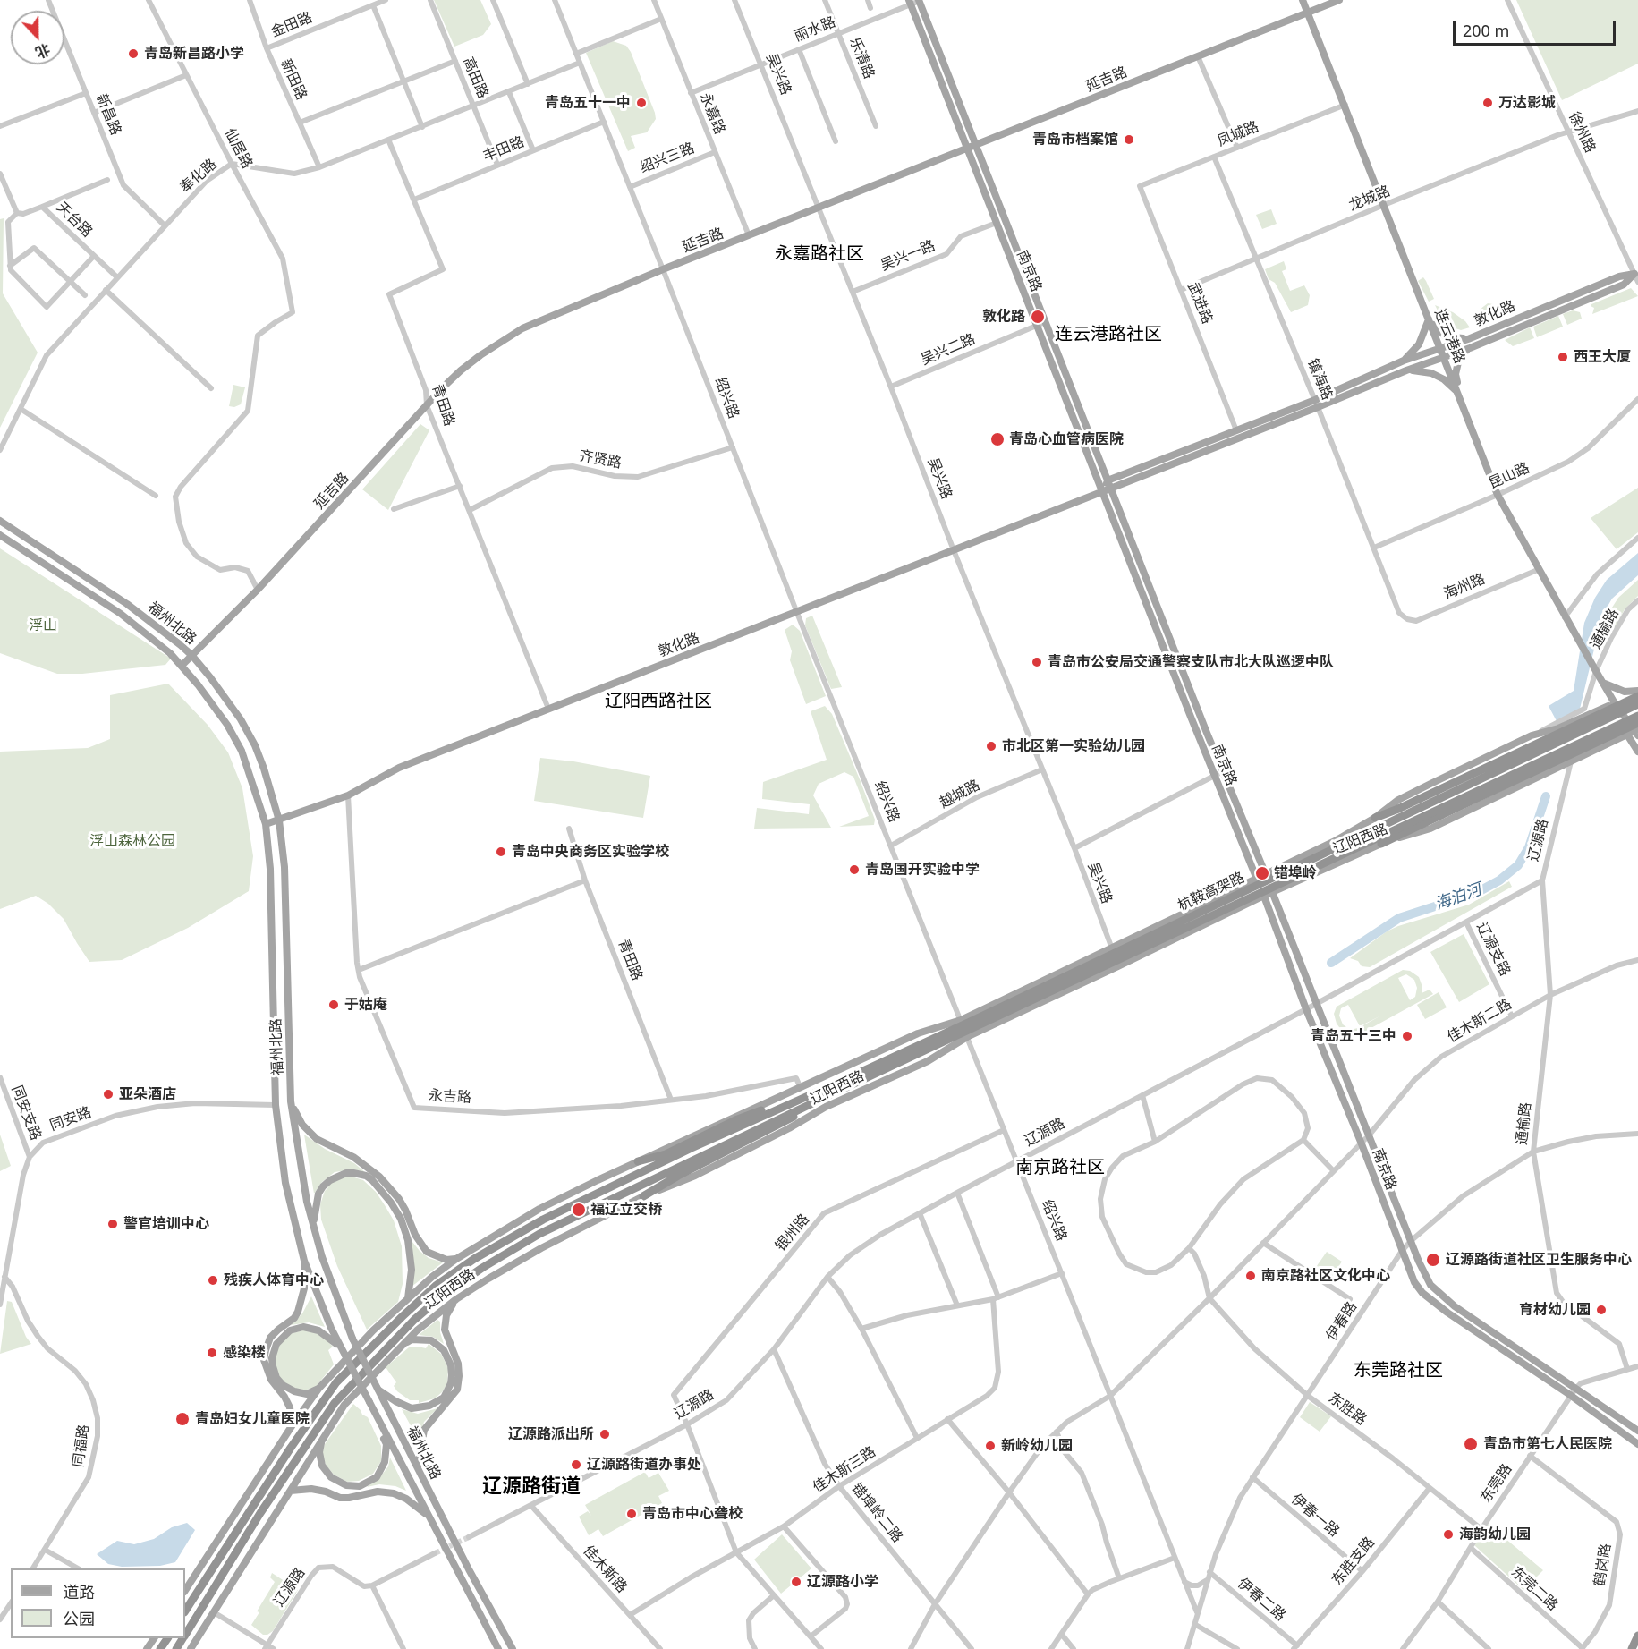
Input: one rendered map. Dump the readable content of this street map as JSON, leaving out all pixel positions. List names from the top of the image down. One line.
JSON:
{"streets":{"highway":["辽阳西路","杭鞍高架路"],"main road":["延吉路","南京路","敦化路","连云港路","福州北路"],"street":["金田路","丽水路","乐清路","吴兴路","高田路","新田路","永嘉路","新昌路","徐州路","凤城路","仙居路","丰田路","绍兴三路","奉化路","龙城路","天台路","吴兴一路","武进路","吴兴二路","镇海路","绍兴路","青田路","齐贤路","昆山路","海州路","通榆路","越城路","辽源路","辽源支路","佳木斯二路","永吉路","同安支路","同安路","银州路","伊春路","东胜路","同福路","佳木斯三路","东莞路","错埠岭二路","伊春一路","东胜支路","鹤岗路","佳木斯路","东莞二路","伊春二路"]},"crossings":[["金田路","新田路"],["丽水路","乐清路"],["丽水路","吴兴路"],["丽水路","永嘉路"],["丽水路","南京路"],["吴兴路","延吉路"],["吴兴路","吴兴一路"],["吴兴路","敦化路"],["吴兴路","吴兴二路"],["吴兴路","越城路"],["吴兴路","辽阳西路"],["高田路","丰田路"],["高田路","奉化路"],["新田路","奉化路"],["延吉路","永嘉路"],["延吉路","仙居路"],["延吉路","南京路"],["延吉路","连云港路"],["延吉路","绍兴路"],["延吉路","青田路"],["延吉路","福州北路"],["永嘉路","绍兴三路"],["新昌路","奉化路"],["徐州路","龙城路"],["徐州路","敦化路"],["凤城路","武进路"],["凤城路","连云港路"],["凤城路","镇海路"],["仙居路","奉化路"],["丰田路","绍兴路"],["丰田路","青田路"],["绍兴三路","绍兴路"],["奉化路","天台路"],["奉化路","绍兴路"],["奉化路","青田路"],["龙城路","武进路"],["龙城路","连云港路"],["龙城路","镇海路"],["吴兴一路","南京路"],["南京路","敦化路"],["南京路","吴兴二路"],["南京路","辽阳西路"],["南京路","辽源路"],["南京路","佳木斯二路"],["南京路","伊春路"],["南京路","东莞路"],["武进路","敦化路"],["敦化路","连云港路"],["敦化路","镇海路"],["敦化路","绍兴路"],["敦化路","青田路"],["敦化路","福州北路"],["敦化路","永吉路"],["连云港路","昆山路"],["连云港路","海州路"],["连云港路","通榆路"],["连云港路","辽阳西路"],["镇海路","昆山路"],["镇海路","海州路"],["绍兴路","齐贤路"],["绍兴路","越城路"],["绍兴路","辽阳西路"],["绍兴路","辽源路"],["绍兴路","佳木斯二路"],["绍兴路","银州路"],["绍兴路","伊春路"],["青田路","齐贤路"],["青田路","永吉路"],["福州北路","同安路"],["通榆路","辽阳西路"],["通榆路","辽源路"],["通榆路","佳木斯二路"],["通榆路","伊春路"],["通榆路","东莞路"],["辽阳西路","辽源路"],["辽阳西路","杭鞍高架路"],["辽阳西路","永吉路"],["辽源路","辽源支路"],["辽源路","银州路"],["辽源路","错埠岭二路"],["辽源路","佳木斯路"],["辽源支路","佳木斯二路"],["佳木斯二路","东胜路"],["佳木斯二路","错埠岭二路"],["同安支路","同安路"],["伊春路","东胜路"],["伊春路","伊春一路"],["伊春路","伊春二路"],["东胜路","东莞路"],["东胜路","东胜支路"],["佳木斯三路","错埠岭二路"],["佳木斯三路","佳木斯路"],["东莞路","鹤岗路"],["东莞路","东莞二路"],["伊春一路","东胜支路"],["东胜支路","伊春二路"],["鹤岗路","东莞二路"]],"districts":["永嘉路社区","连云港路社区","辽阳西路社区","南京路社区","东莞路社区","辽源路街道"],"water":["海泊河"],"parks":["浮山","浮山森林公园"],"places":["青岛新昌路小学","青岛五十一中","万达影城","青岛市档案馆","敦化路","西王大厦","青岛心血管病医院","青岛市公安局交通警察支队市北大队巡逻中队","市北区第一实验幼儿园","青岛中央商务区实验学校","青岛国开实验中学","错埠岭","于姑庵","青岛五十三中","亚朵酒店","福辽立交桥","警官培训中心","辽源路街道社区卫生服务中心","南京路社区文化中心","残疾人体育中心","育材幼儿园","感染楼","青岛妇女儿童医院","辽源路派出所","青岛市第七人民医院","新岭幼儿园","辽源路街道办事处","青岛市中心聋校","海韵幼儿园","辽源路小学"],"legend":["道路","公园"],"scale_bar":"200 m","north":"bottom"}
